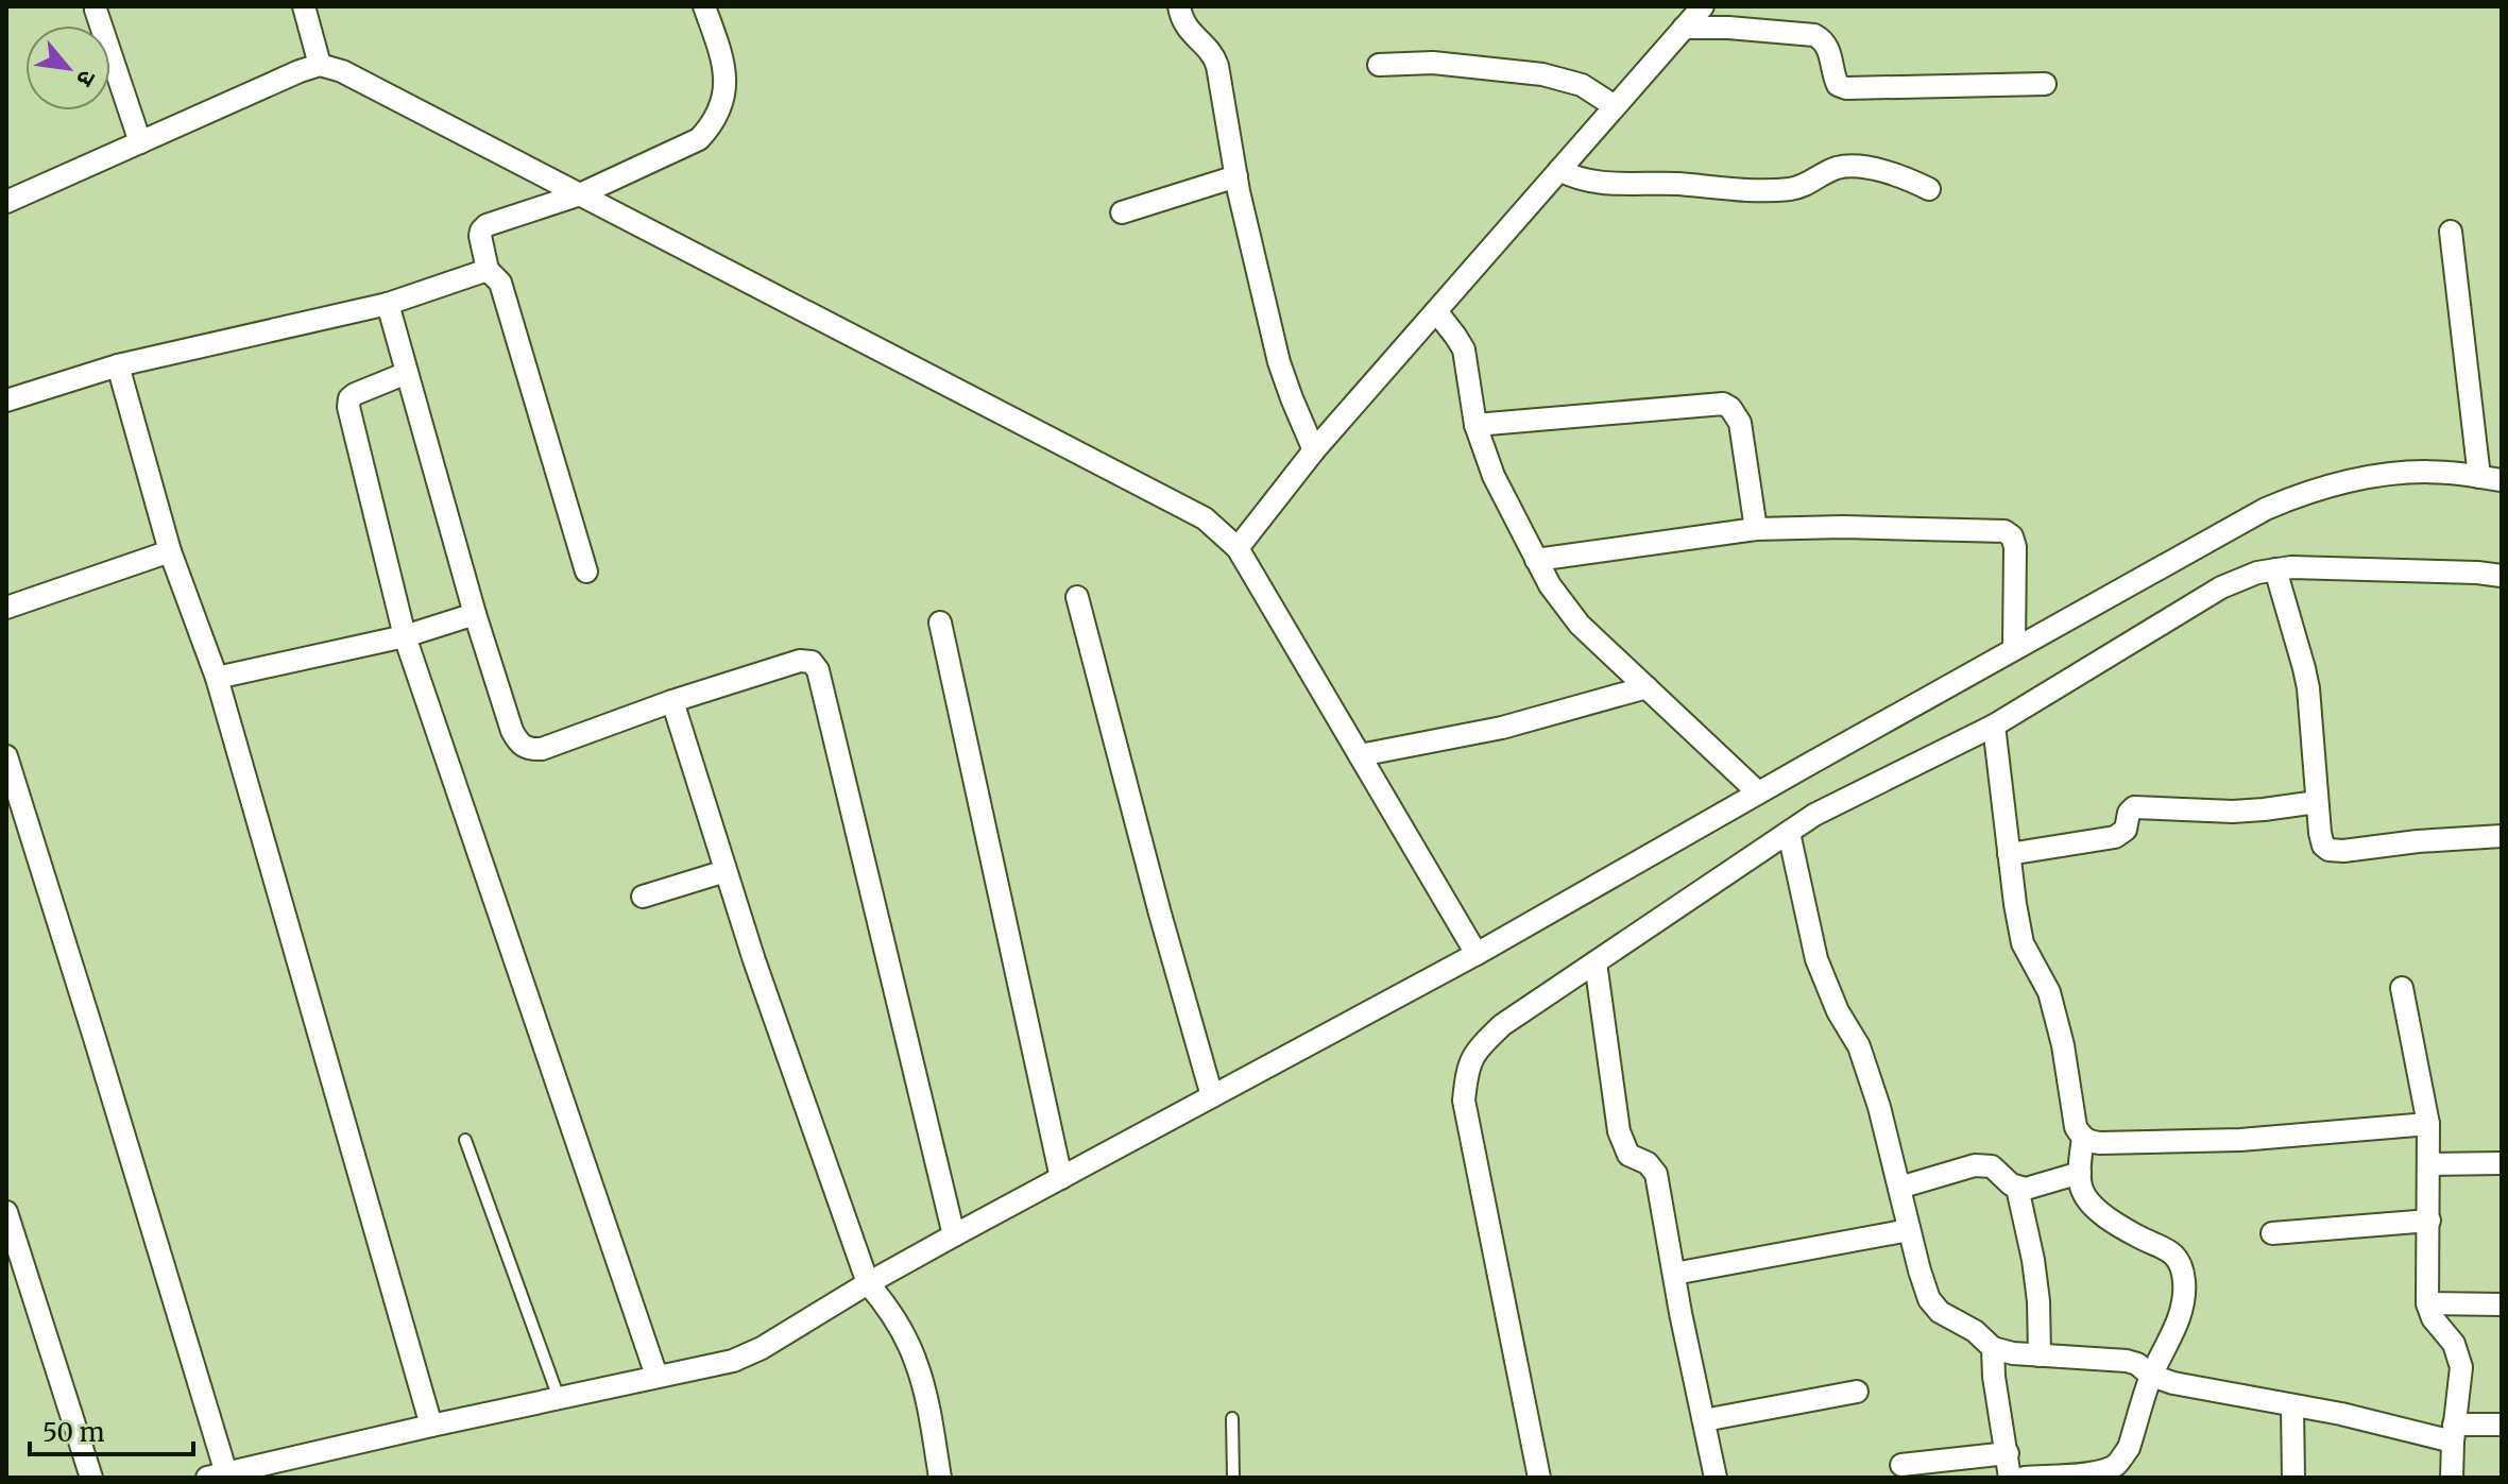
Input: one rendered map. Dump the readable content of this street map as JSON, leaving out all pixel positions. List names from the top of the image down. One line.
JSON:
{"scale_bar":"50 m","north":"bottom right"}
